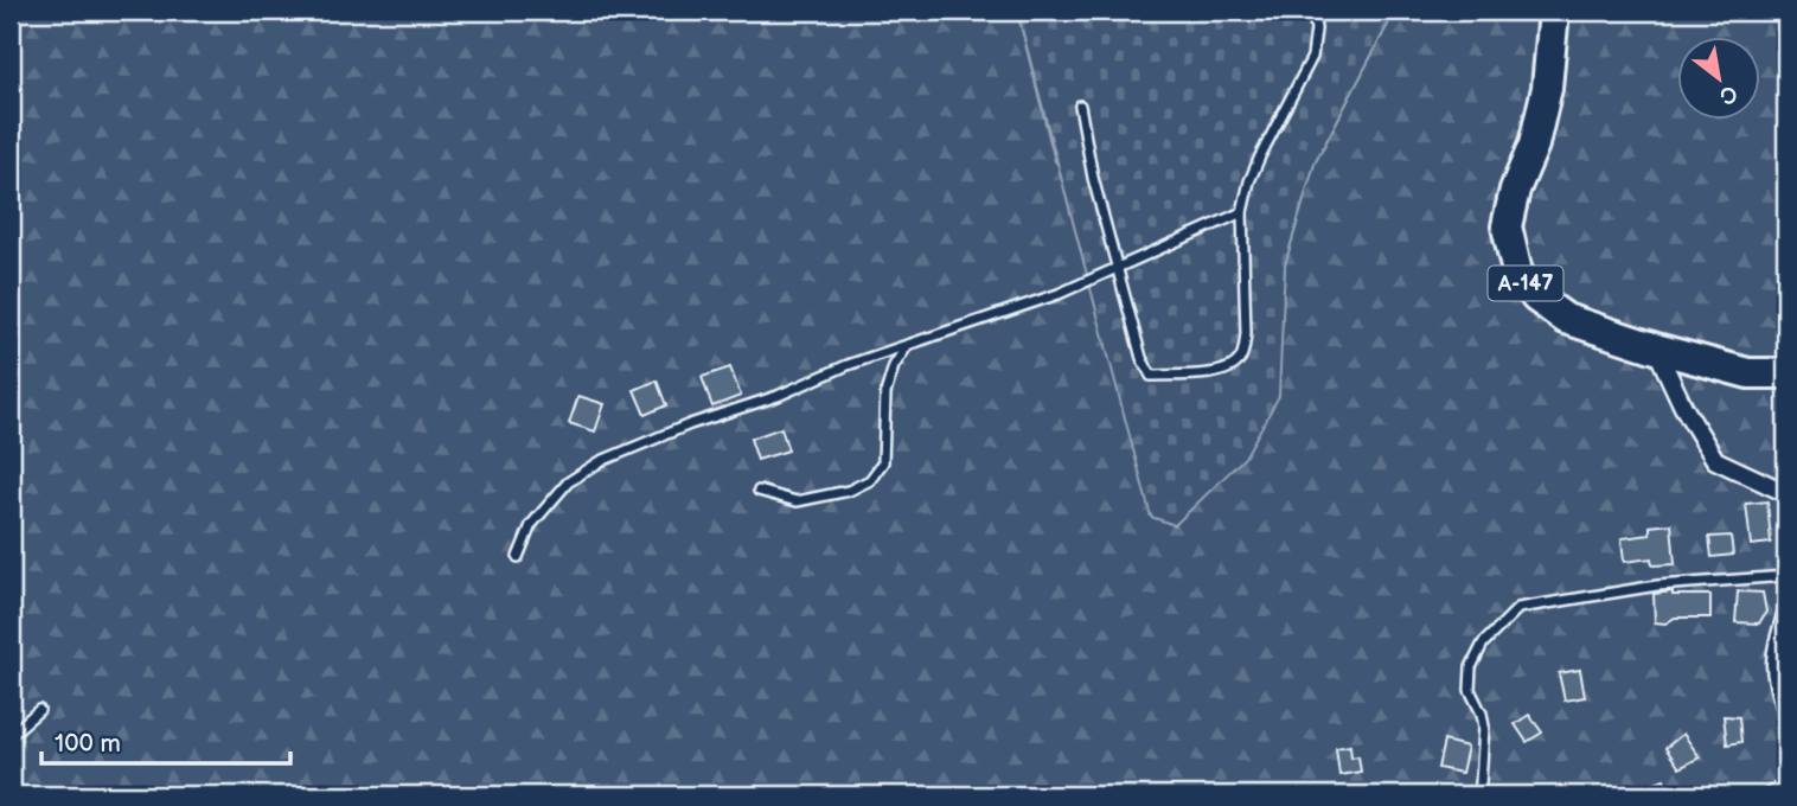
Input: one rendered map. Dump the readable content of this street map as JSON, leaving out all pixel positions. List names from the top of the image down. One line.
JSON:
{"streets":{"highway":["А-147"]},"scale_bar":"100 m","north":"bottom right"}
